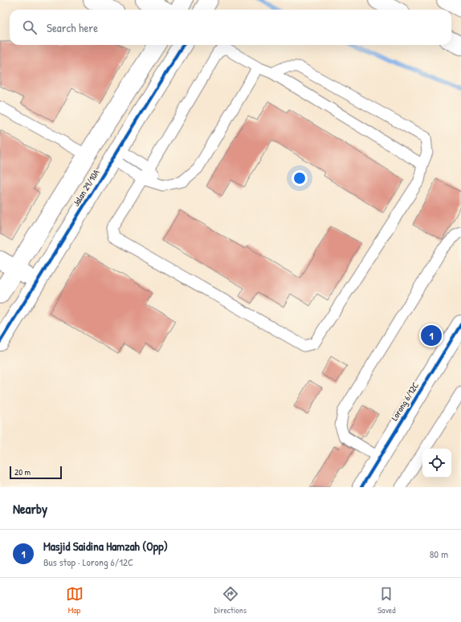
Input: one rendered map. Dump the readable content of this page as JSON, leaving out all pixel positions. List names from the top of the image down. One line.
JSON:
{"streets":{"street":["Jalan 29/10A","Lorong 6/12C"]},"scale_bar":"20 m","page":{"search":"Search here","pins":"1","scale":"20 m","heading":"Nearby","list":[{"mark":"1","name":"Masjid Saidina Hamzah (Opp)","note":"Bus stop · Lorong 6/12C","value":"80 m"}],"nav":["Map","Directions","Saved"]}}
